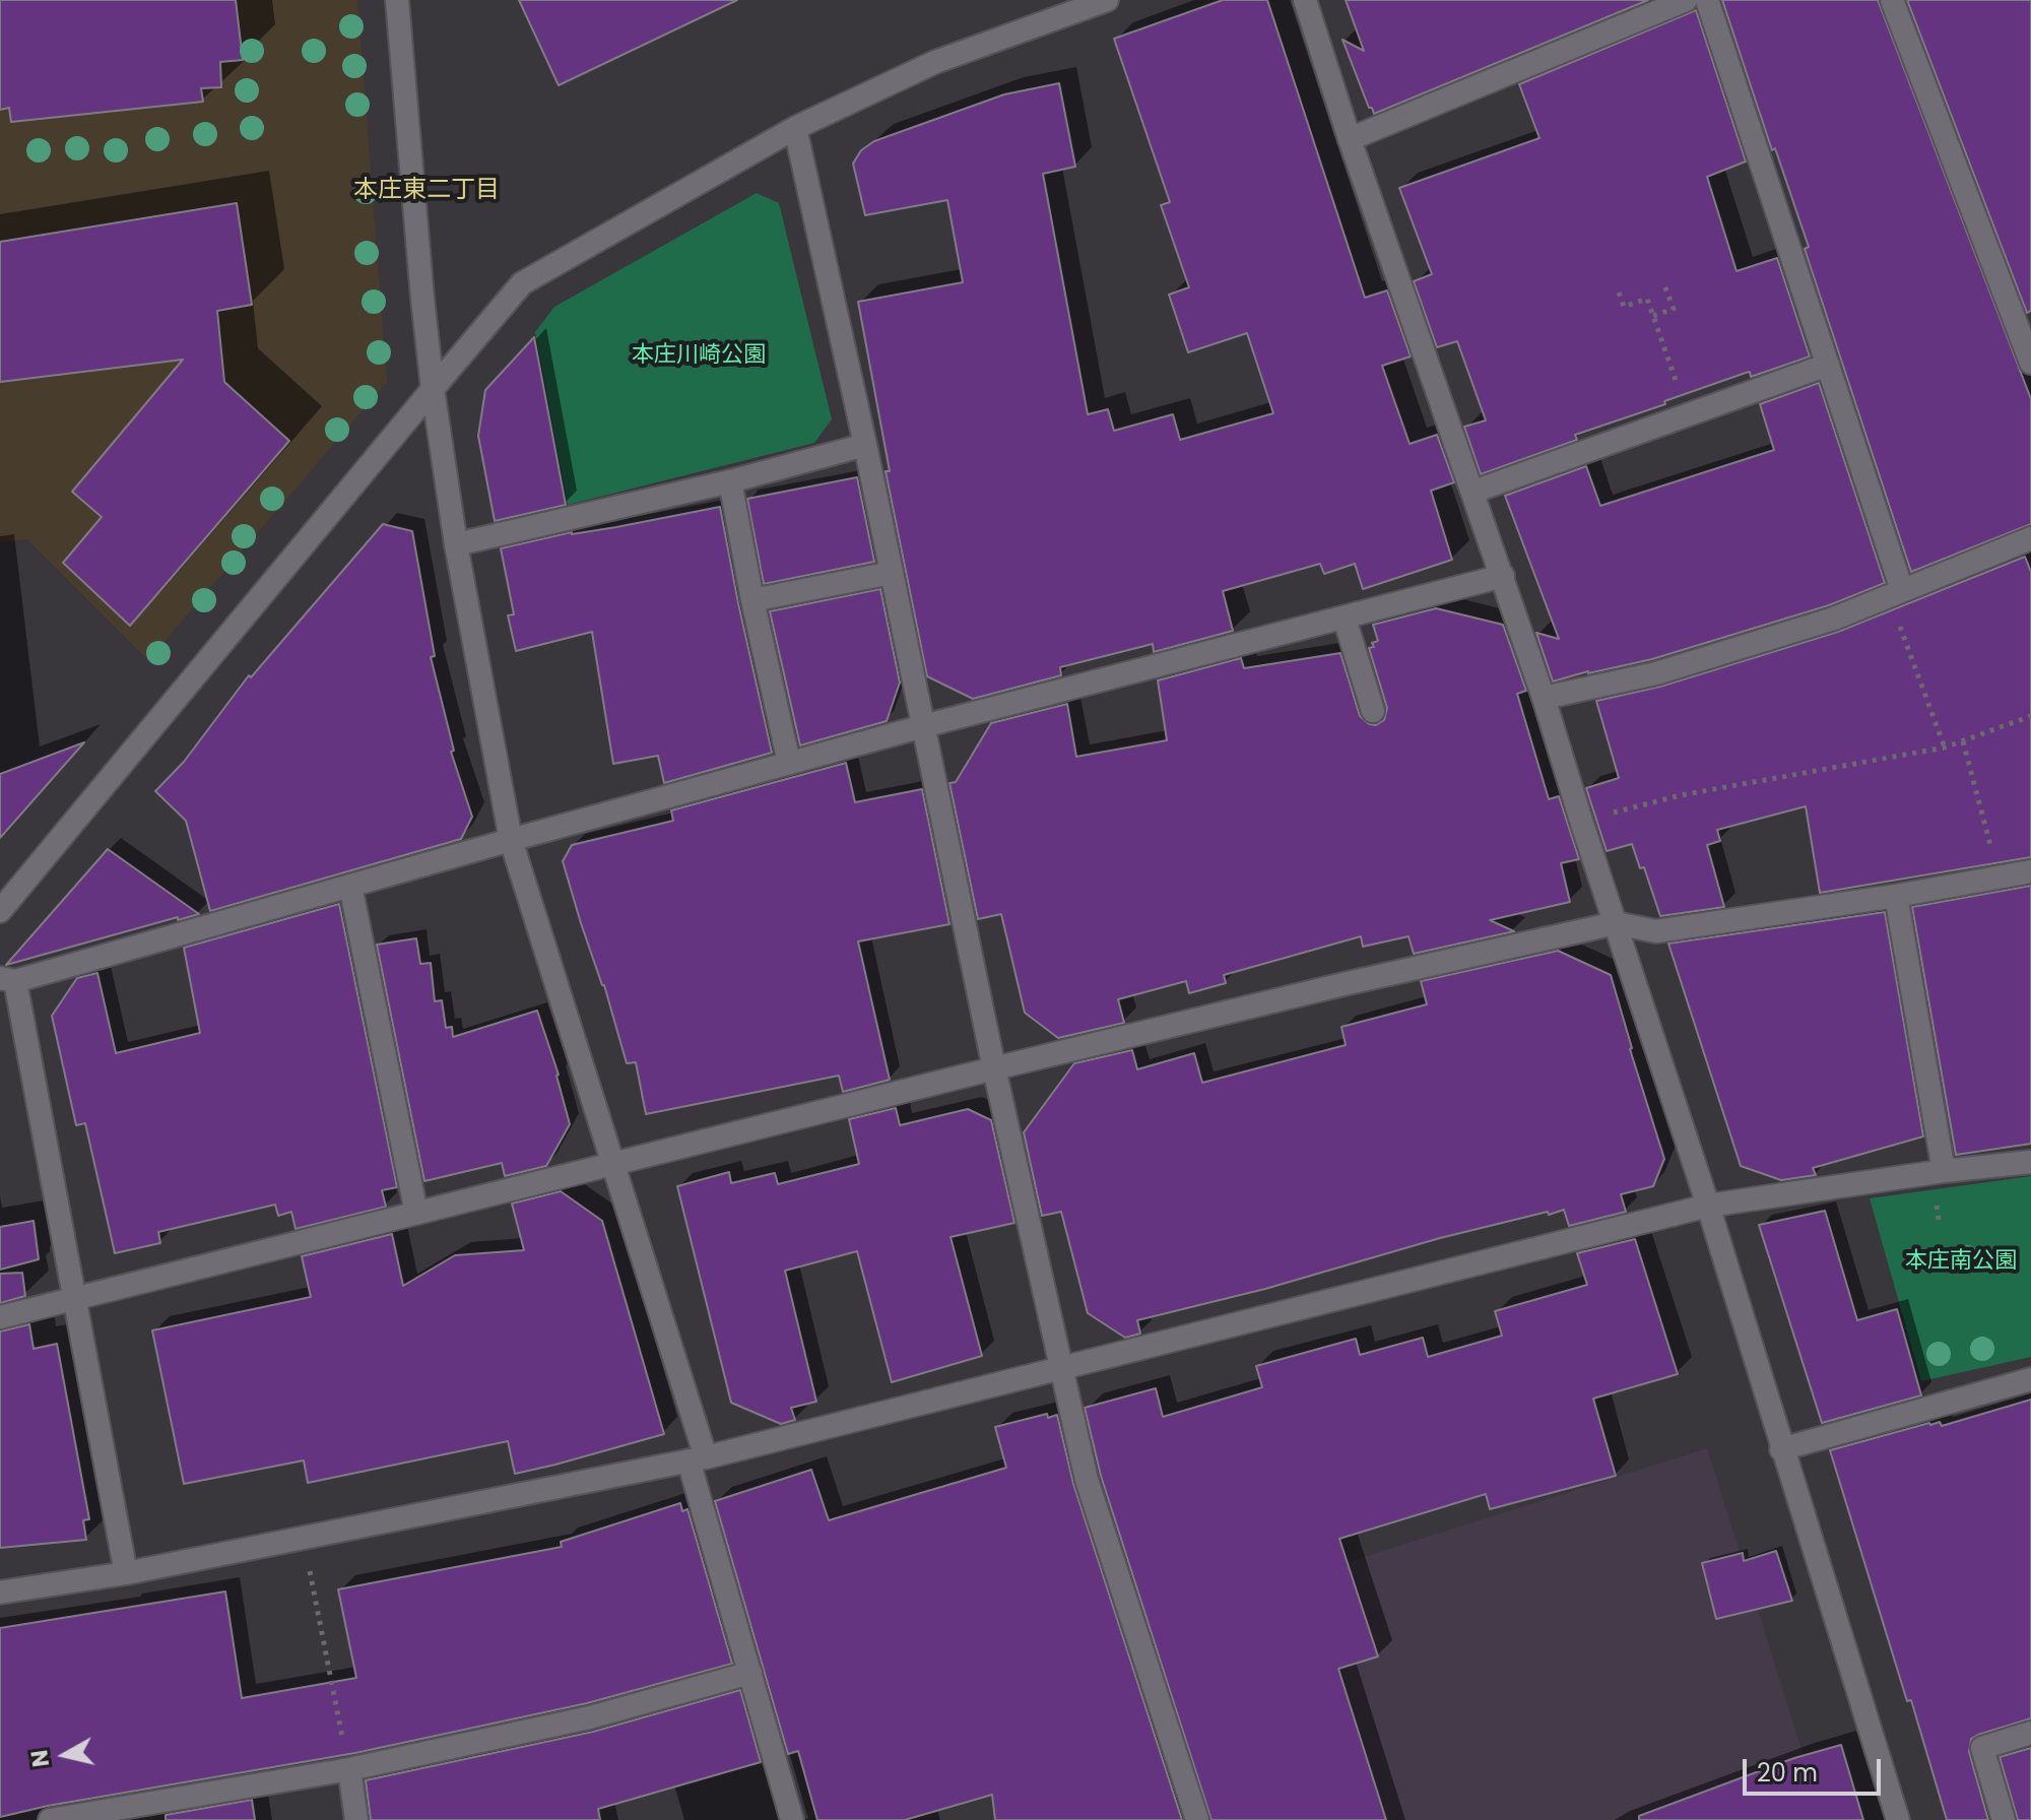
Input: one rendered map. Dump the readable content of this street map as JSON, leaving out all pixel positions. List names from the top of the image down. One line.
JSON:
{"districts":["本庄東二丁目"],"parks":["本庄川崎公園","本庄南公園"],"scale_bar":"20 m","north":"left"}
